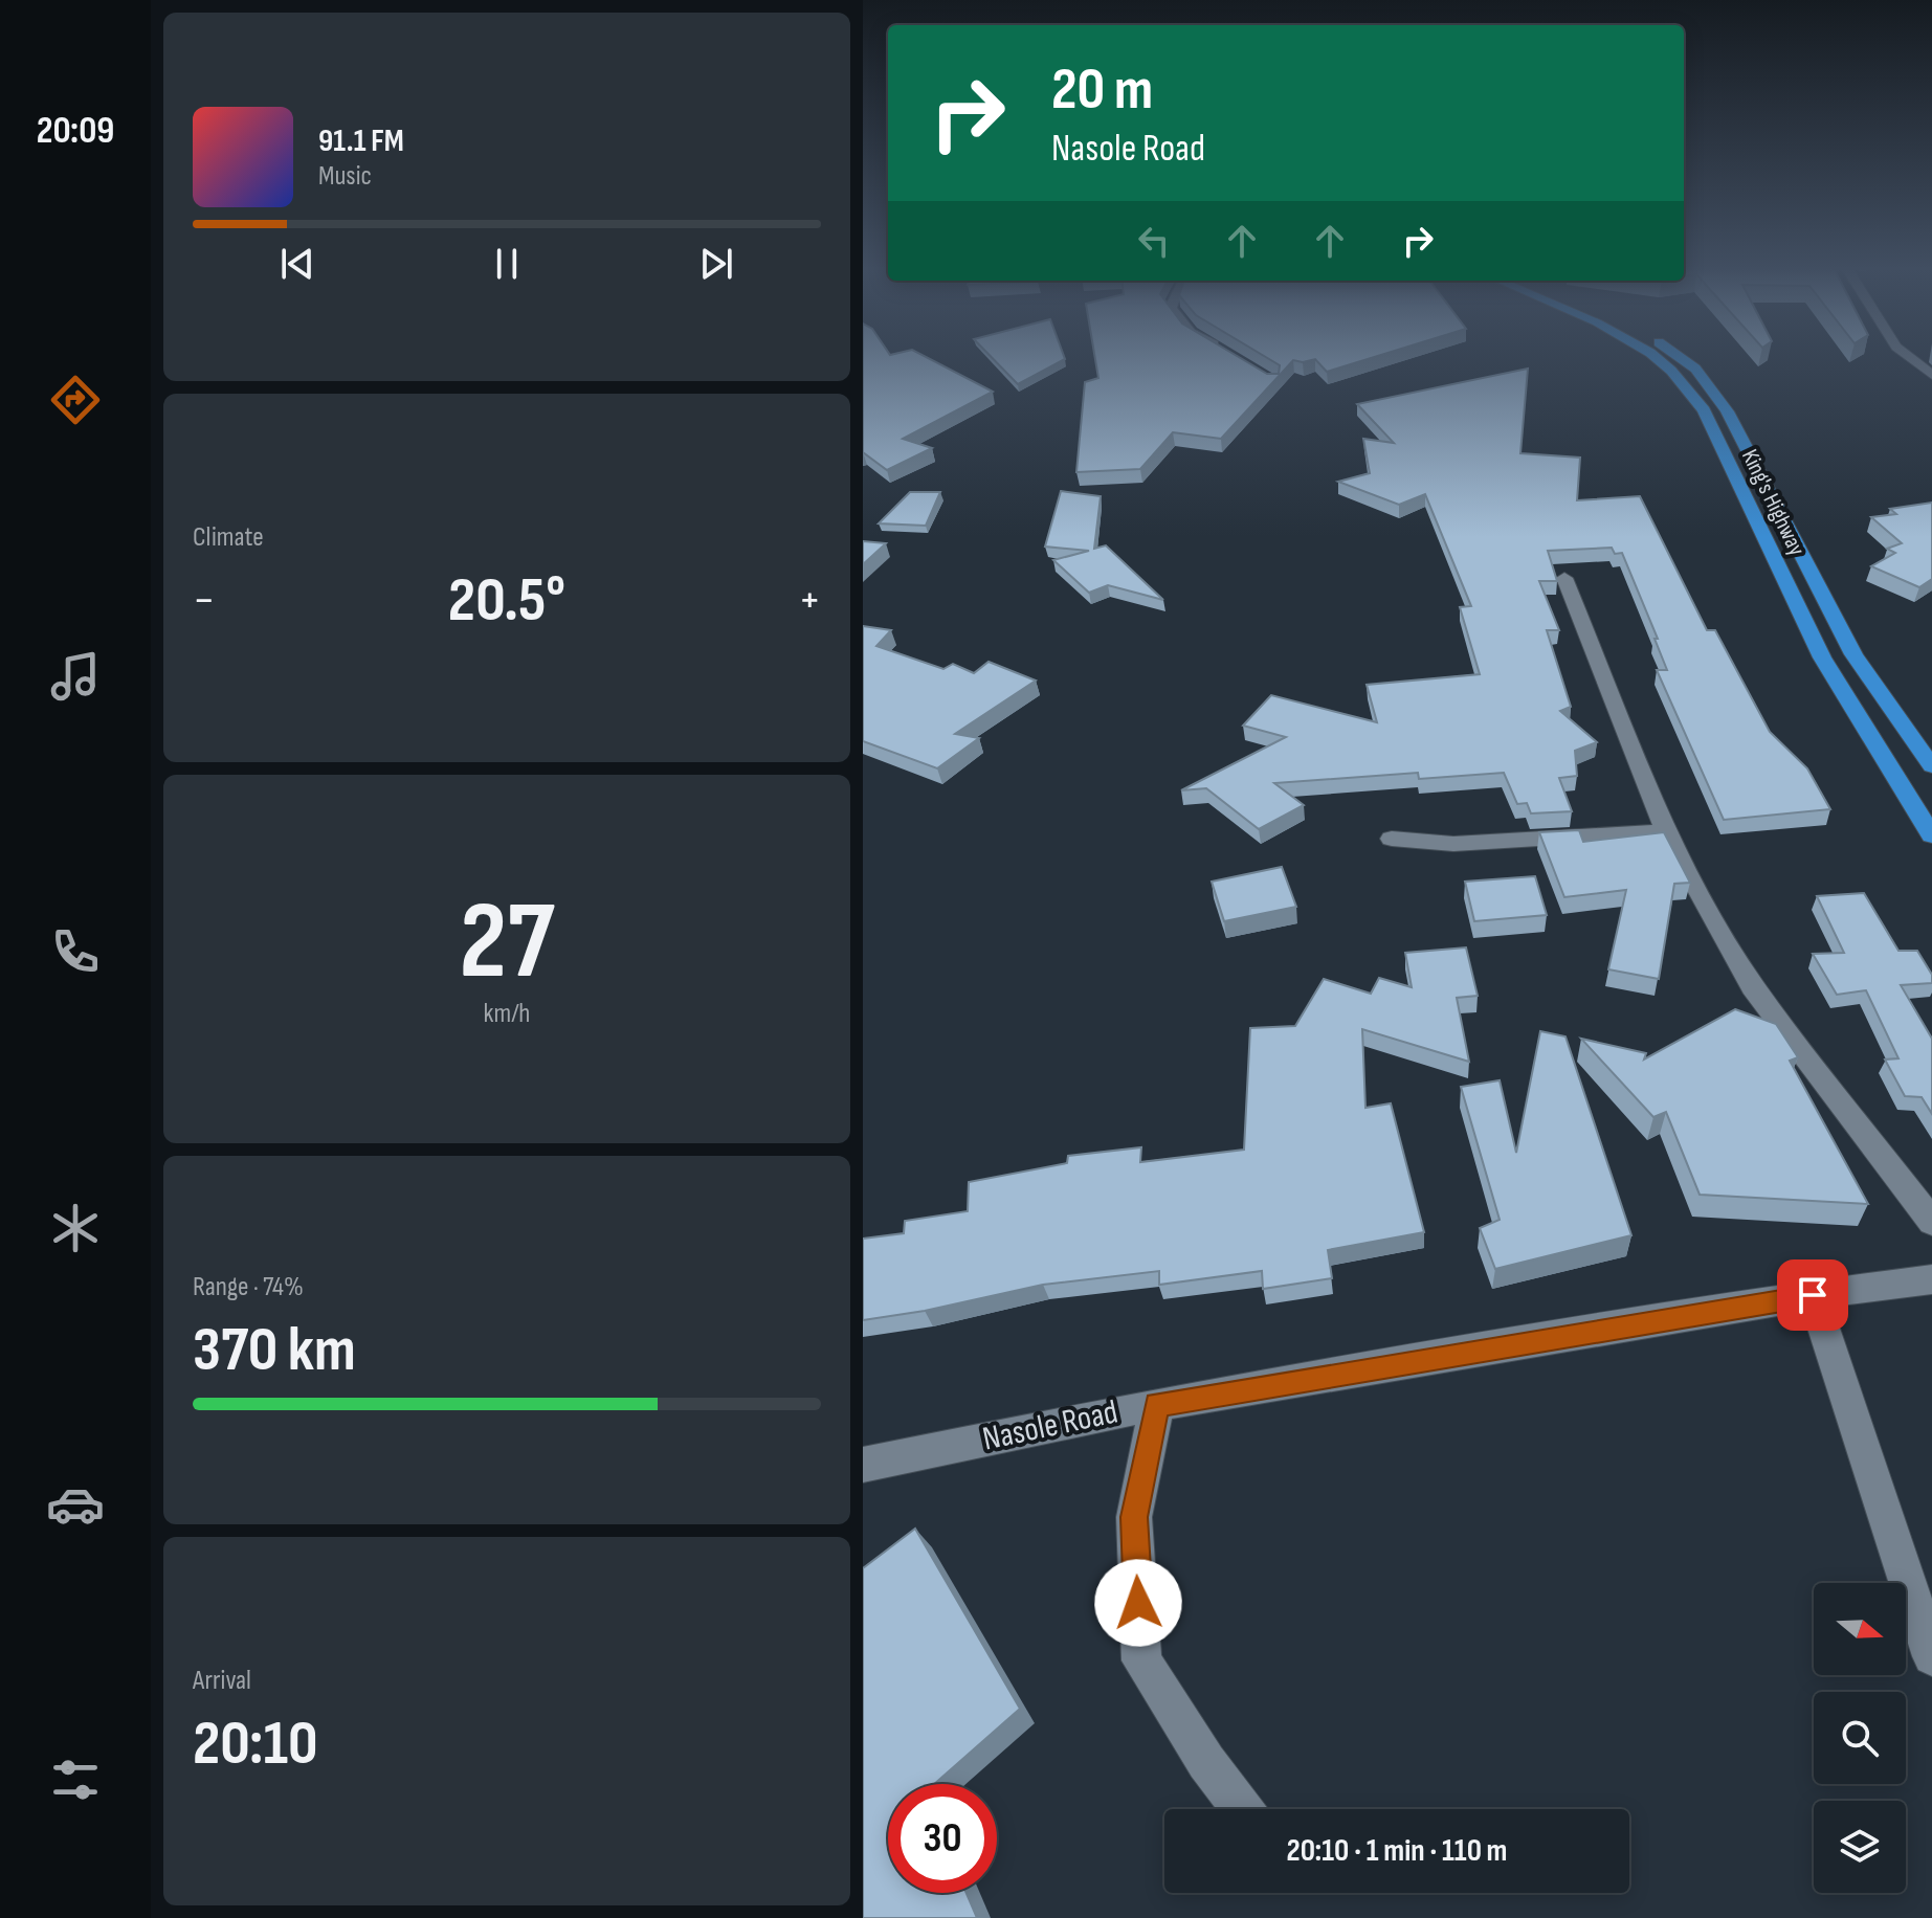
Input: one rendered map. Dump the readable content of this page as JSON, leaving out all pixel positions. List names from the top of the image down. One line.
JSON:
{"streets":{"highway":["King's Highway"],"street":["Nasole Road"]},"north":"right","page":{"tabs":"20:09","turn":["20 m","Nasole Road"],"song":["91.1 FM","Music"],"tile":["Climate",["27","km/h"],["Range · 74%","370 km"],["Arrival","20:10"]],"heat":["−","20.5°","+"],"limit":"30","trip":"20:10 · 1 min · 110 m"}}
